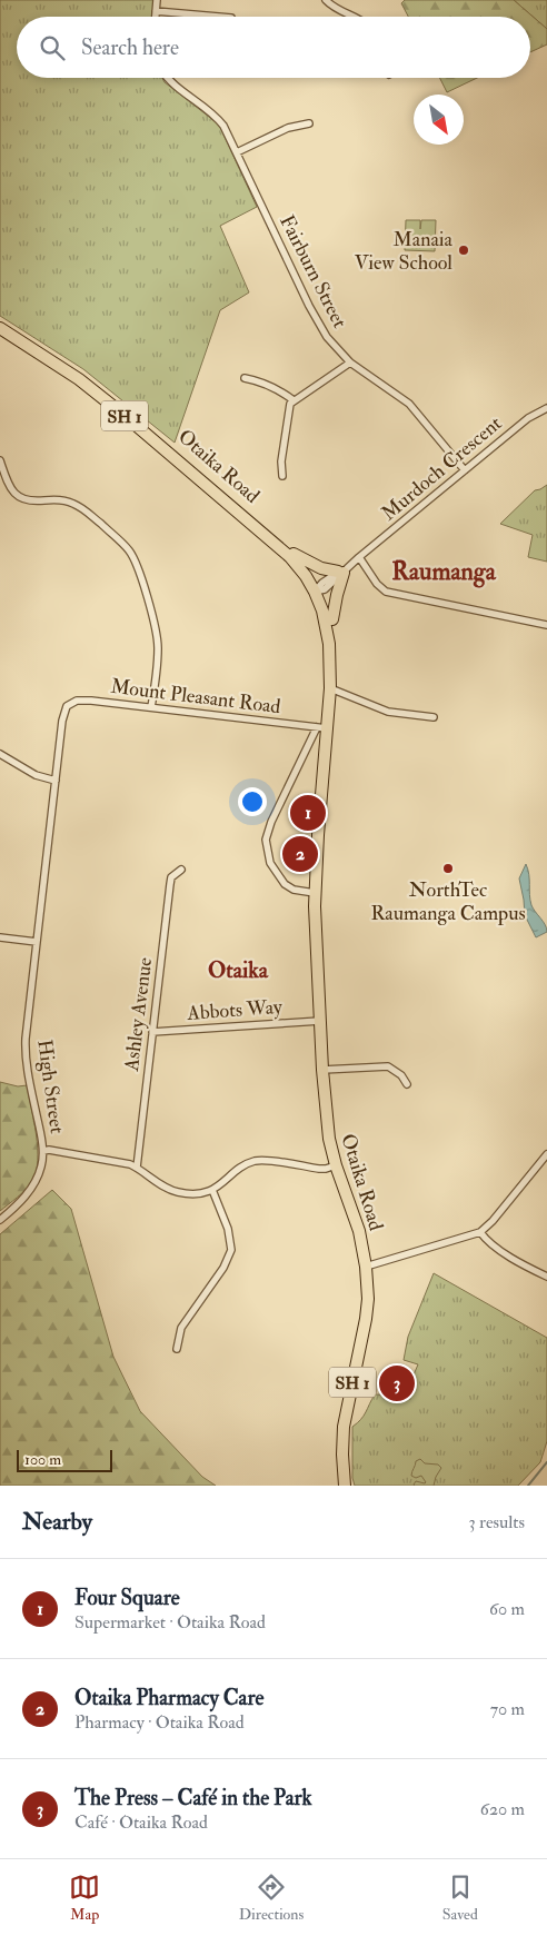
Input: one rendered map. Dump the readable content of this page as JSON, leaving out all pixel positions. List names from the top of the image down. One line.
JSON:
{"streets":{"highway":["SH 1","Otaika Road"],"street":["Fairburn Street","Murdoch Crescent","Mount Pleasant Road","Abbots Way","Ashley Avenue","High Street"]},"crossings":[["Fairburn Street","Murdoch Crescent"],["Otaika Road","Murdoch Crescent"],["Otaika Road","Mount Pleasant Road"],["Otaika Road","Abbots Way"],["Mount Pleasant Road","High Street"],["Abbots Way","Ashley Avenue"]],"districts":["Raumanga","Otaika"],"places":["Manaia View School","NorthTec Raumanga Campus"],"scale_bar":"100 m","north":"bottom right","page":{"search":"Search here","pins":["1","2","3"],"scale":"100 m","heading":["Nearby","3 results"],"list":[{"mark":"1","name":"Four Square","note":"Supermarket · Otaika Road","value":"60 m"},{"mark":"2","name":"Otaika Pharmacy Care","note":"Pharmacy · Otaika Road","value":"70 m"},{"mark":"3","name":"The Press – Café in the Park","note":"Café · Otaika Road","value":"620 m"}],"nav":["Map","Directions","Saved"]}}
